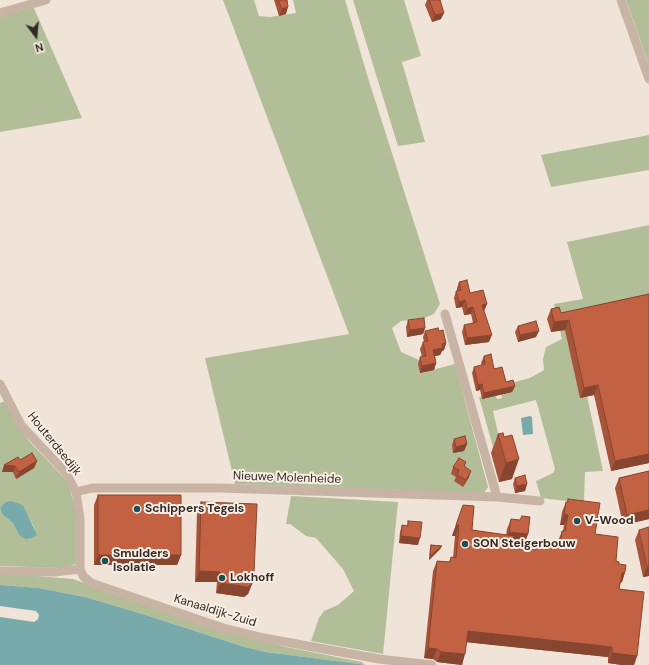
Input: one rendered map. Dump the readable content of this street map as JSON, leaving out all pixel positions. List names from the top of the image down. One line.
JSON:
{"streets":{"street":["Houterdsedijk","Nieuwe Molenheide","Kanaaldijk-Zuid"]},"crossings":[["Houterdsedijk","Nieuwe Molenheide"],["Houterdsedijk","Kanaaldijk-Zuid"]],"places":["Schippers Tegels","V-Wood","SON Steigerbouw","Smulders Isolatie","Lokhoff"],"north":"bottom"}
